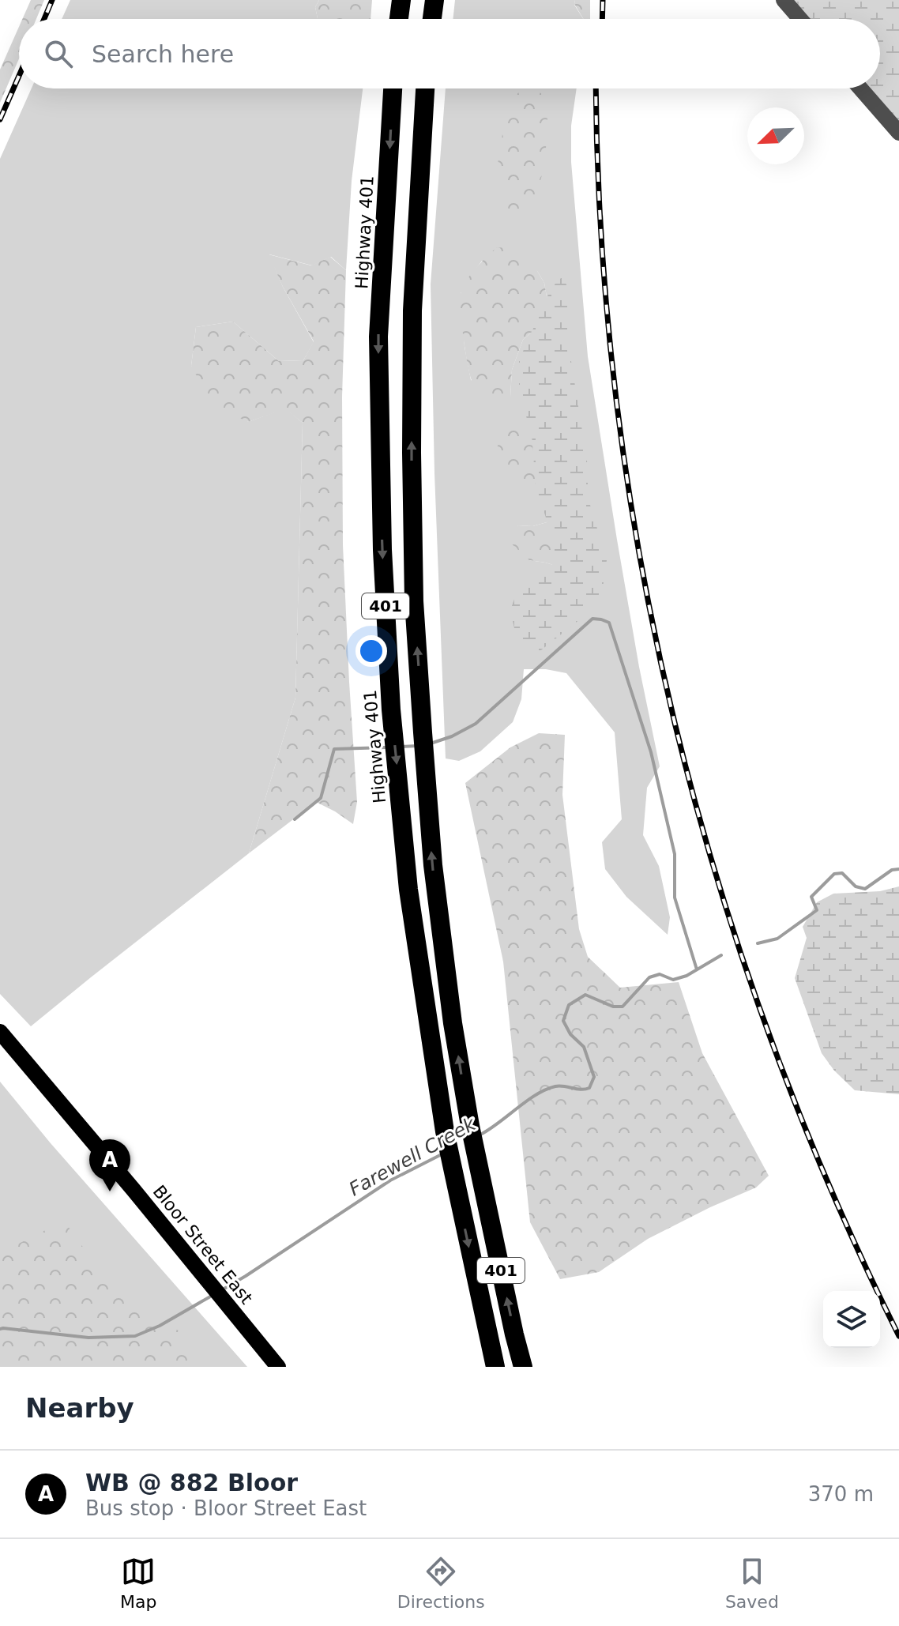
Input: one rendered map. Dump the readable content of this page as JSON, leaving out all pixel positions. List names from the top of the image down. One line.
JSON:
{"streets":{"highway":["Highway 401","401"],"main road":["Bloor Street East"]},"water":["Farewell Creek"],"north":"bottom left","page":{"search":"Search here","pins":"A","heading":"Nearby","list":[{"mark":"A","name":"WB @ 882 Bloor","note":"Bus stop · Bloor Street East","value":"370 m"}],"nav":["Map","Directions","Saved"]}}
